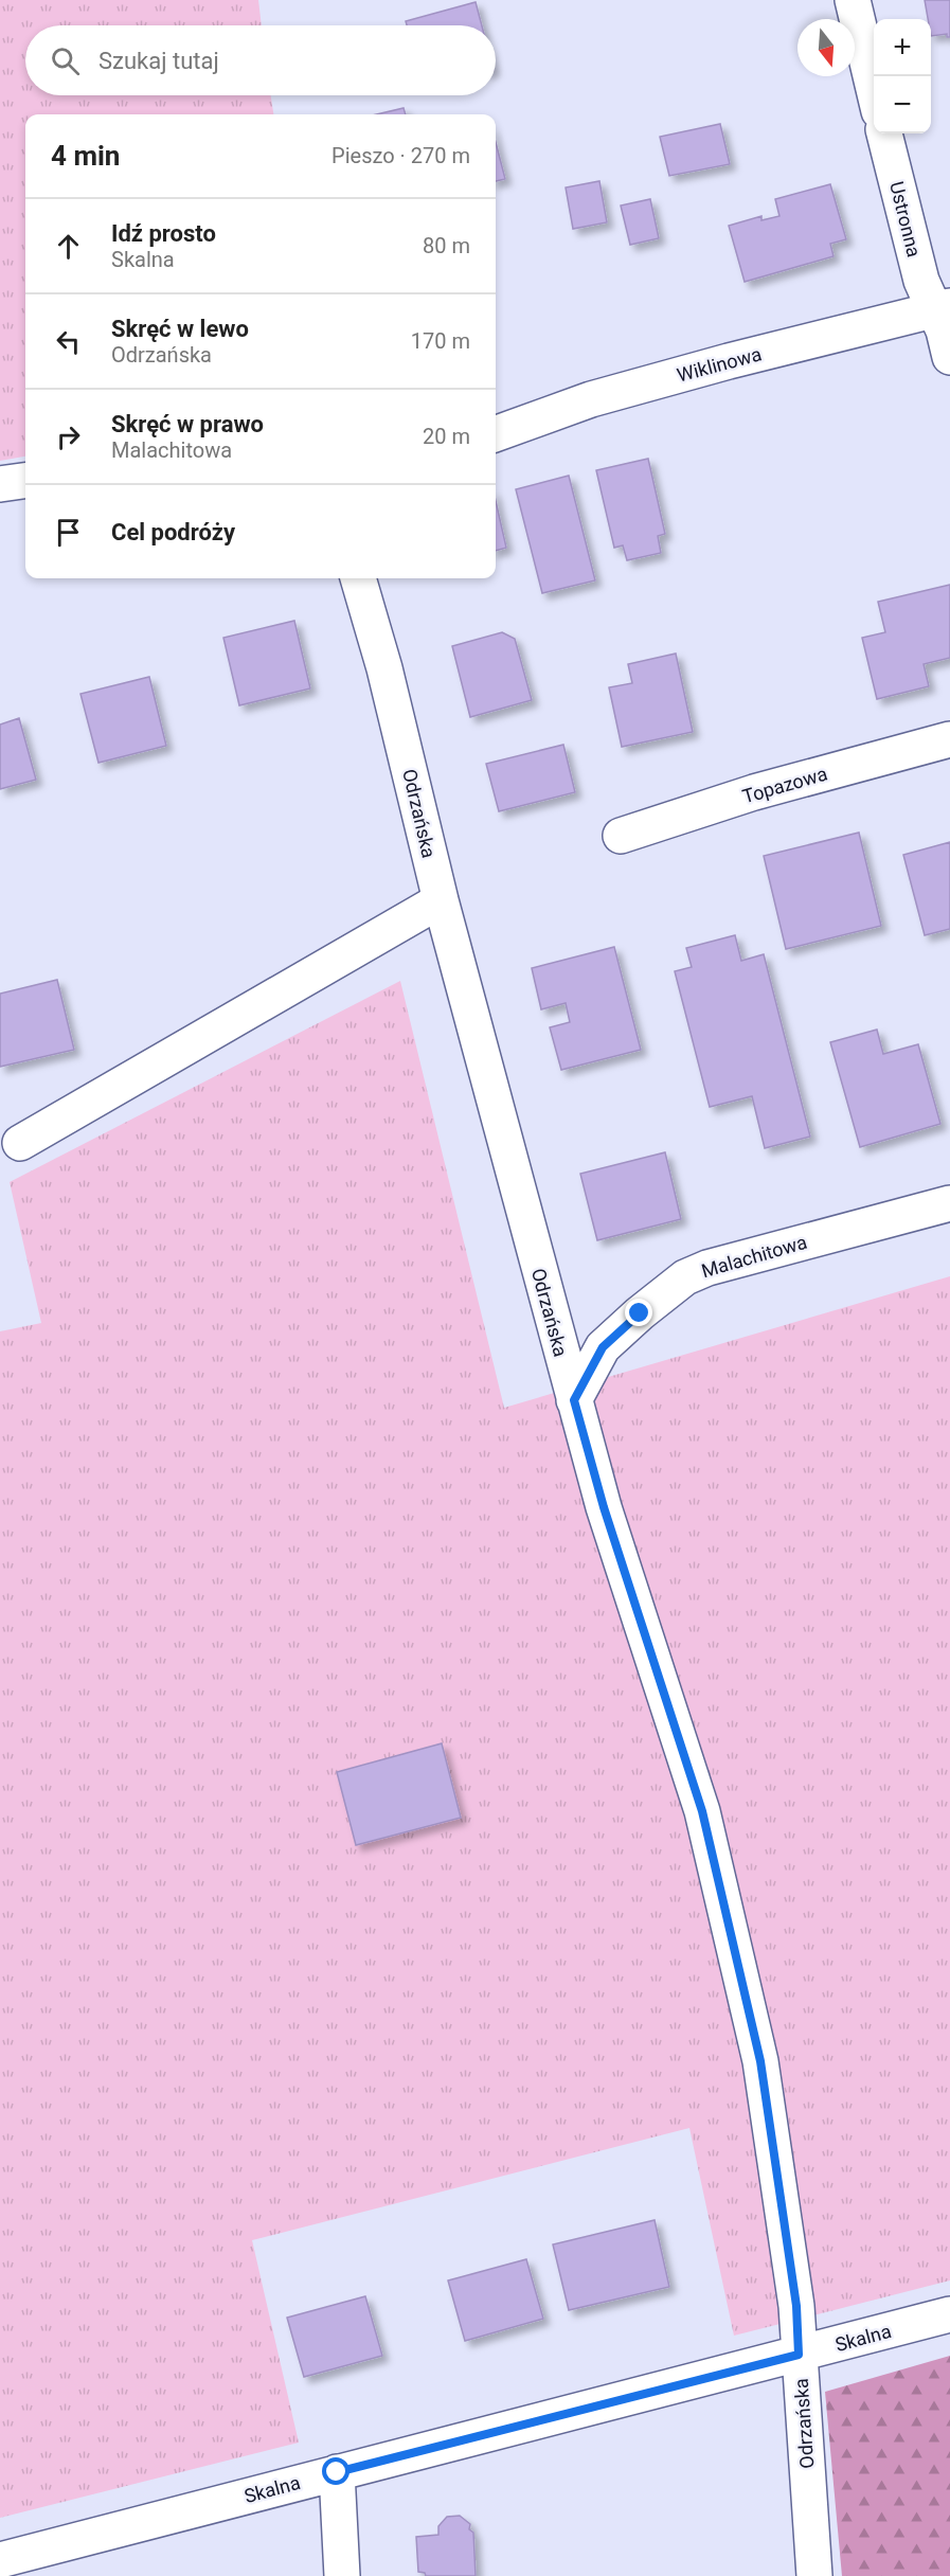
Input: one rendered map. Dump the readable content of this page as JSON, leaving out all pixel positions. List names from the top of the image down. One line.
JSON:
{"streets":{"street":["Ustronna","Wiklinowa","Topazowa","Odrzańska","Malachitowa","Skalna"]},"crossings":[["Ustronna","Wiklinowa"],["Odrzańska","Malachitowa"],["Odrzańska","Skalna"]],"north":"bottom","page":{"map_buttons":["+","−"],"search":"Szukaj tutaj","heading":["4 min","Pieszo · 270 m"],"list":[["Idź prosto","Skalna","80 m"],["Skręć w lewo","Odrzańska","170 m"],["Skręć w prawo","Malachitowa","20 m"],"Cel podróży"]}}
